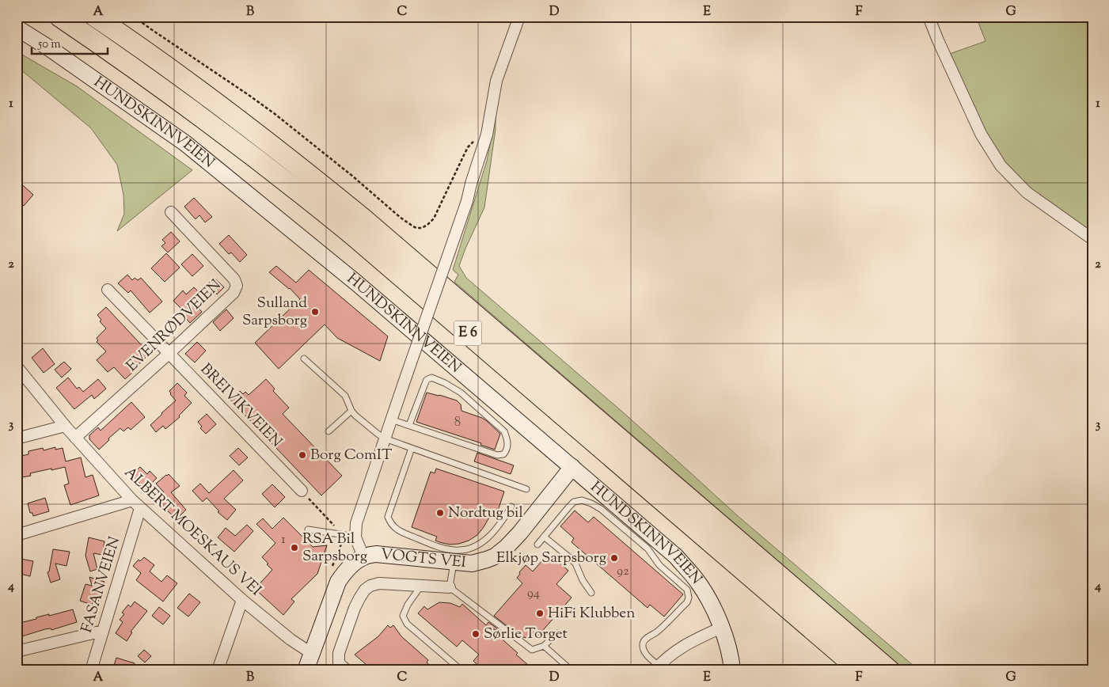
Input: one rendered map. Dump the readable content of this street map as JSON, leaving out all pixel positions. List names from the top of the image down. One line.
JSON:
{"streets":{"highway":["E 6"],"street":["HUNDSKINNVEIEN","EVENRØDVEIEN","BREIVIKVEIEN","ALBERT MOESKAUS VEI","VOGTS VEI","FASANVEIEN"]},"crossings":[["HUNDSKINNVEIEN","VOGTS VEI"],["EVENRØDVEIEN","BREIVIKVEIEN"],["EVENRØDVEIEN","ALBERT MOESKAUS VEI"],["ALBERT MOESKAUS VEI","VOGTS VEI"],["ALBERT MOESKAUS VEI","FASANVEIEN"]],"places":["Sulland Sarpsborg","Borg ComIT","Nordtug bil","RSA Bil Sarpsborg","Elkjøp Sarpsborg","HiFi Klubben","Sørlie Torget"],"house_numbers":["8","1","92","94"],"scale_bar":"50 m","grid":{"columns":["A","B","C","D","E","F","G"],"rows":["1","2","3","4"]}}
